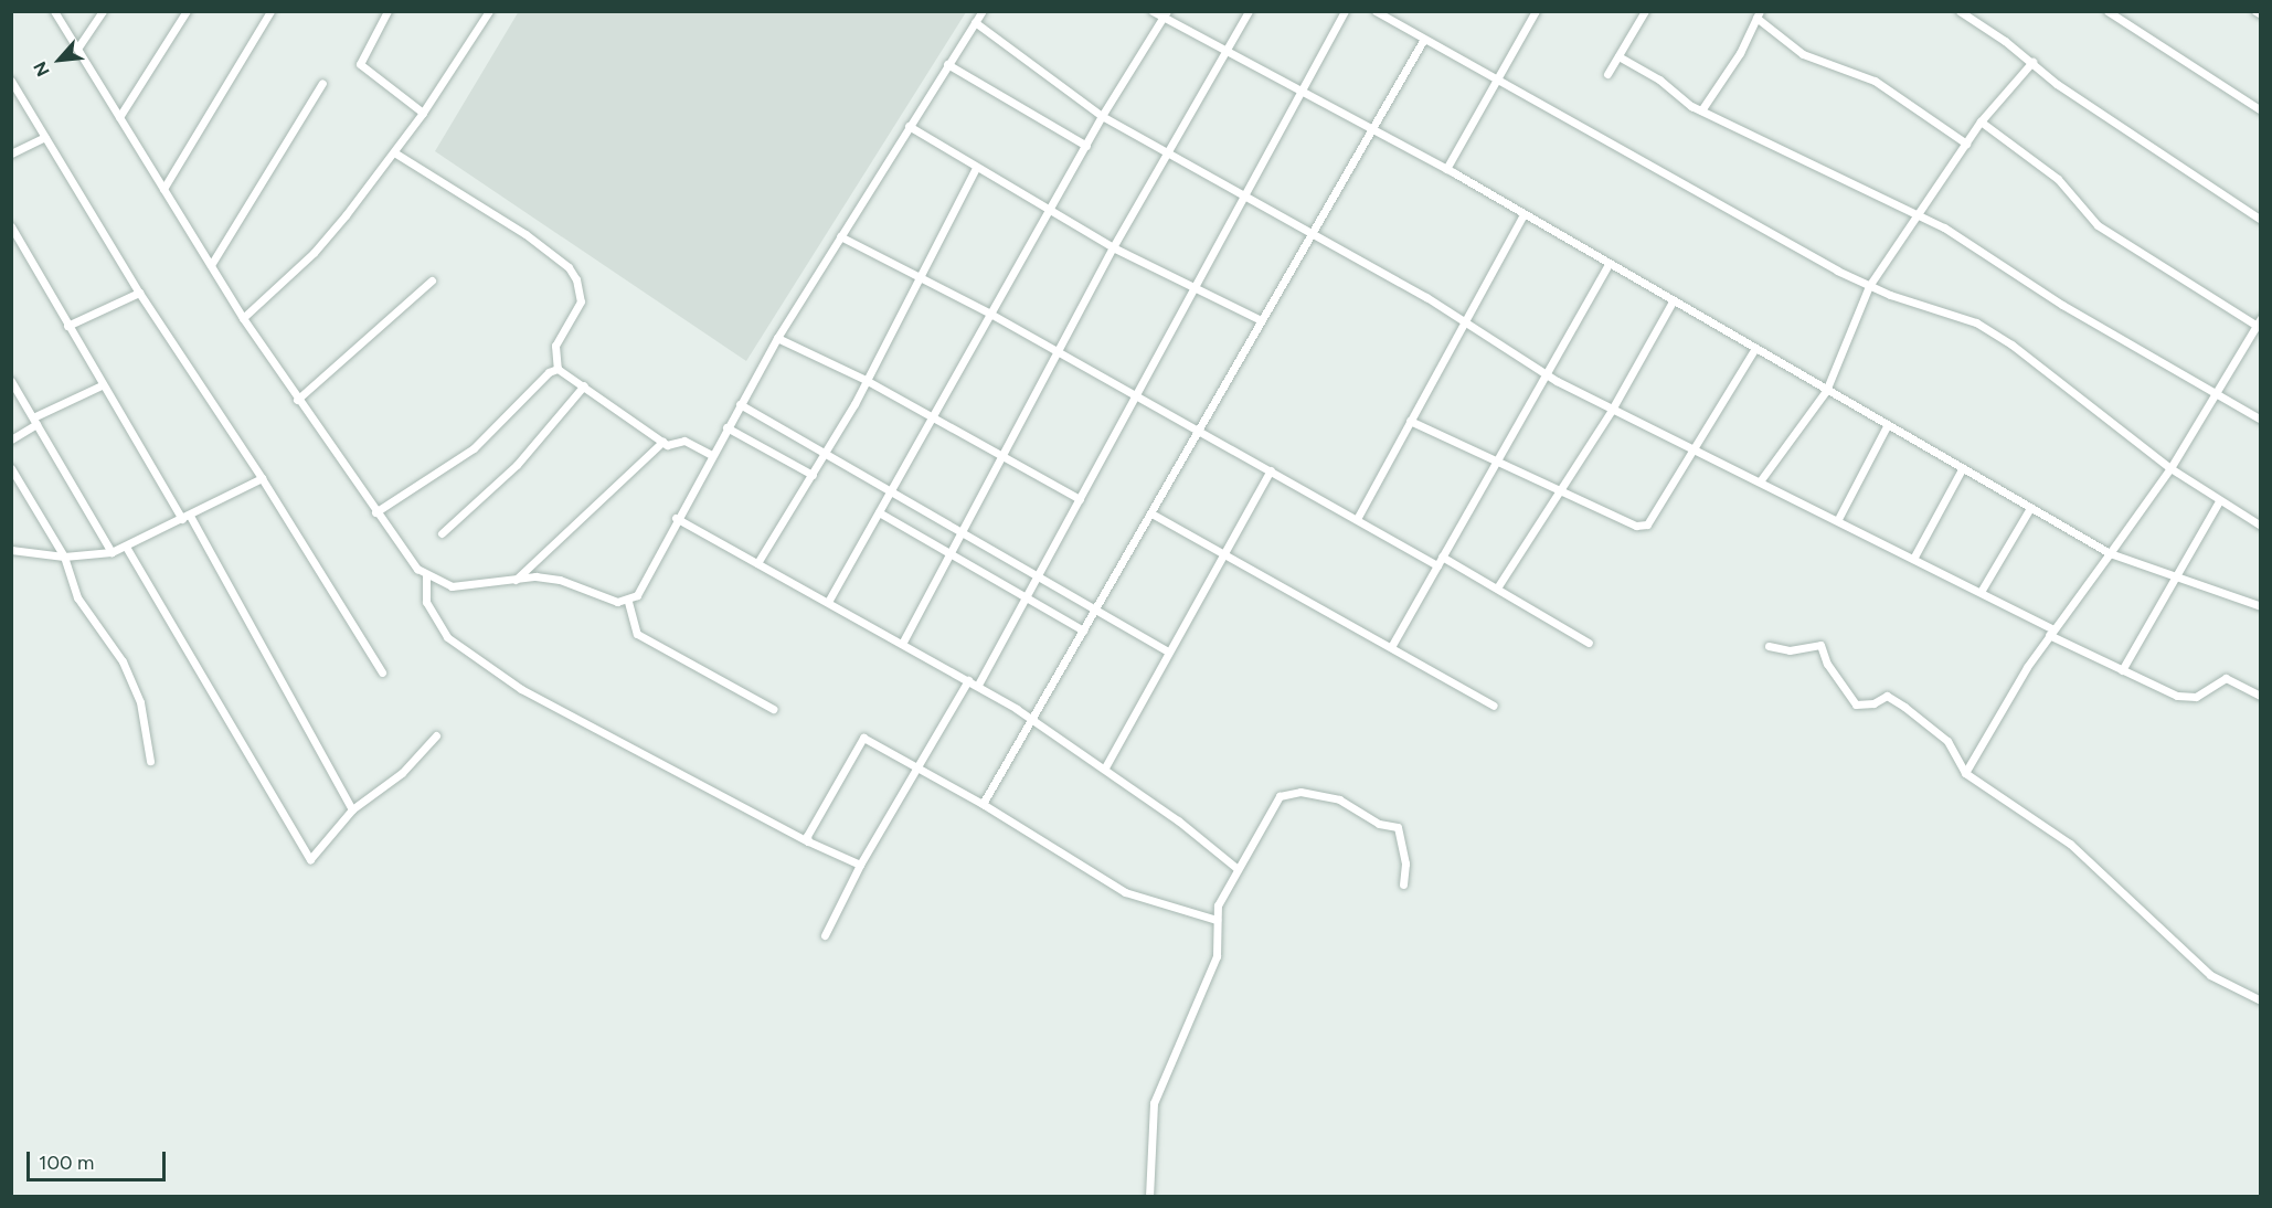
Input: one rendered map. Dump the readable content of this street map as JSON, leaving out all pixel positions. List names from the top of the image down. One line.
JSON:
{"scale_bar":"100 m","north":"bottom left"}
